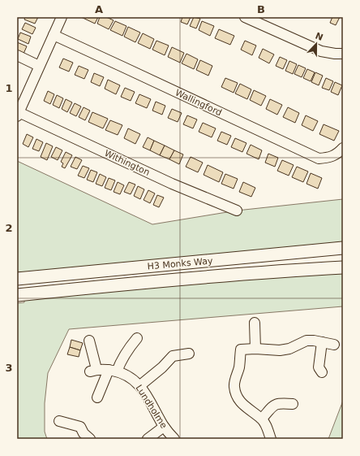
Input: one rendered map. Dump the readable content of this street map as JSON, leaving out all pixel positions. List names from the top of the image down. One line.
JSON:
{"streets":{"main road":["H3 Monks Way"],"street":["Wallingford","Withington","Lundholme"]},"north":"top","grid":{"columns":["A","B"],"rows":["1","2","3"]}}
